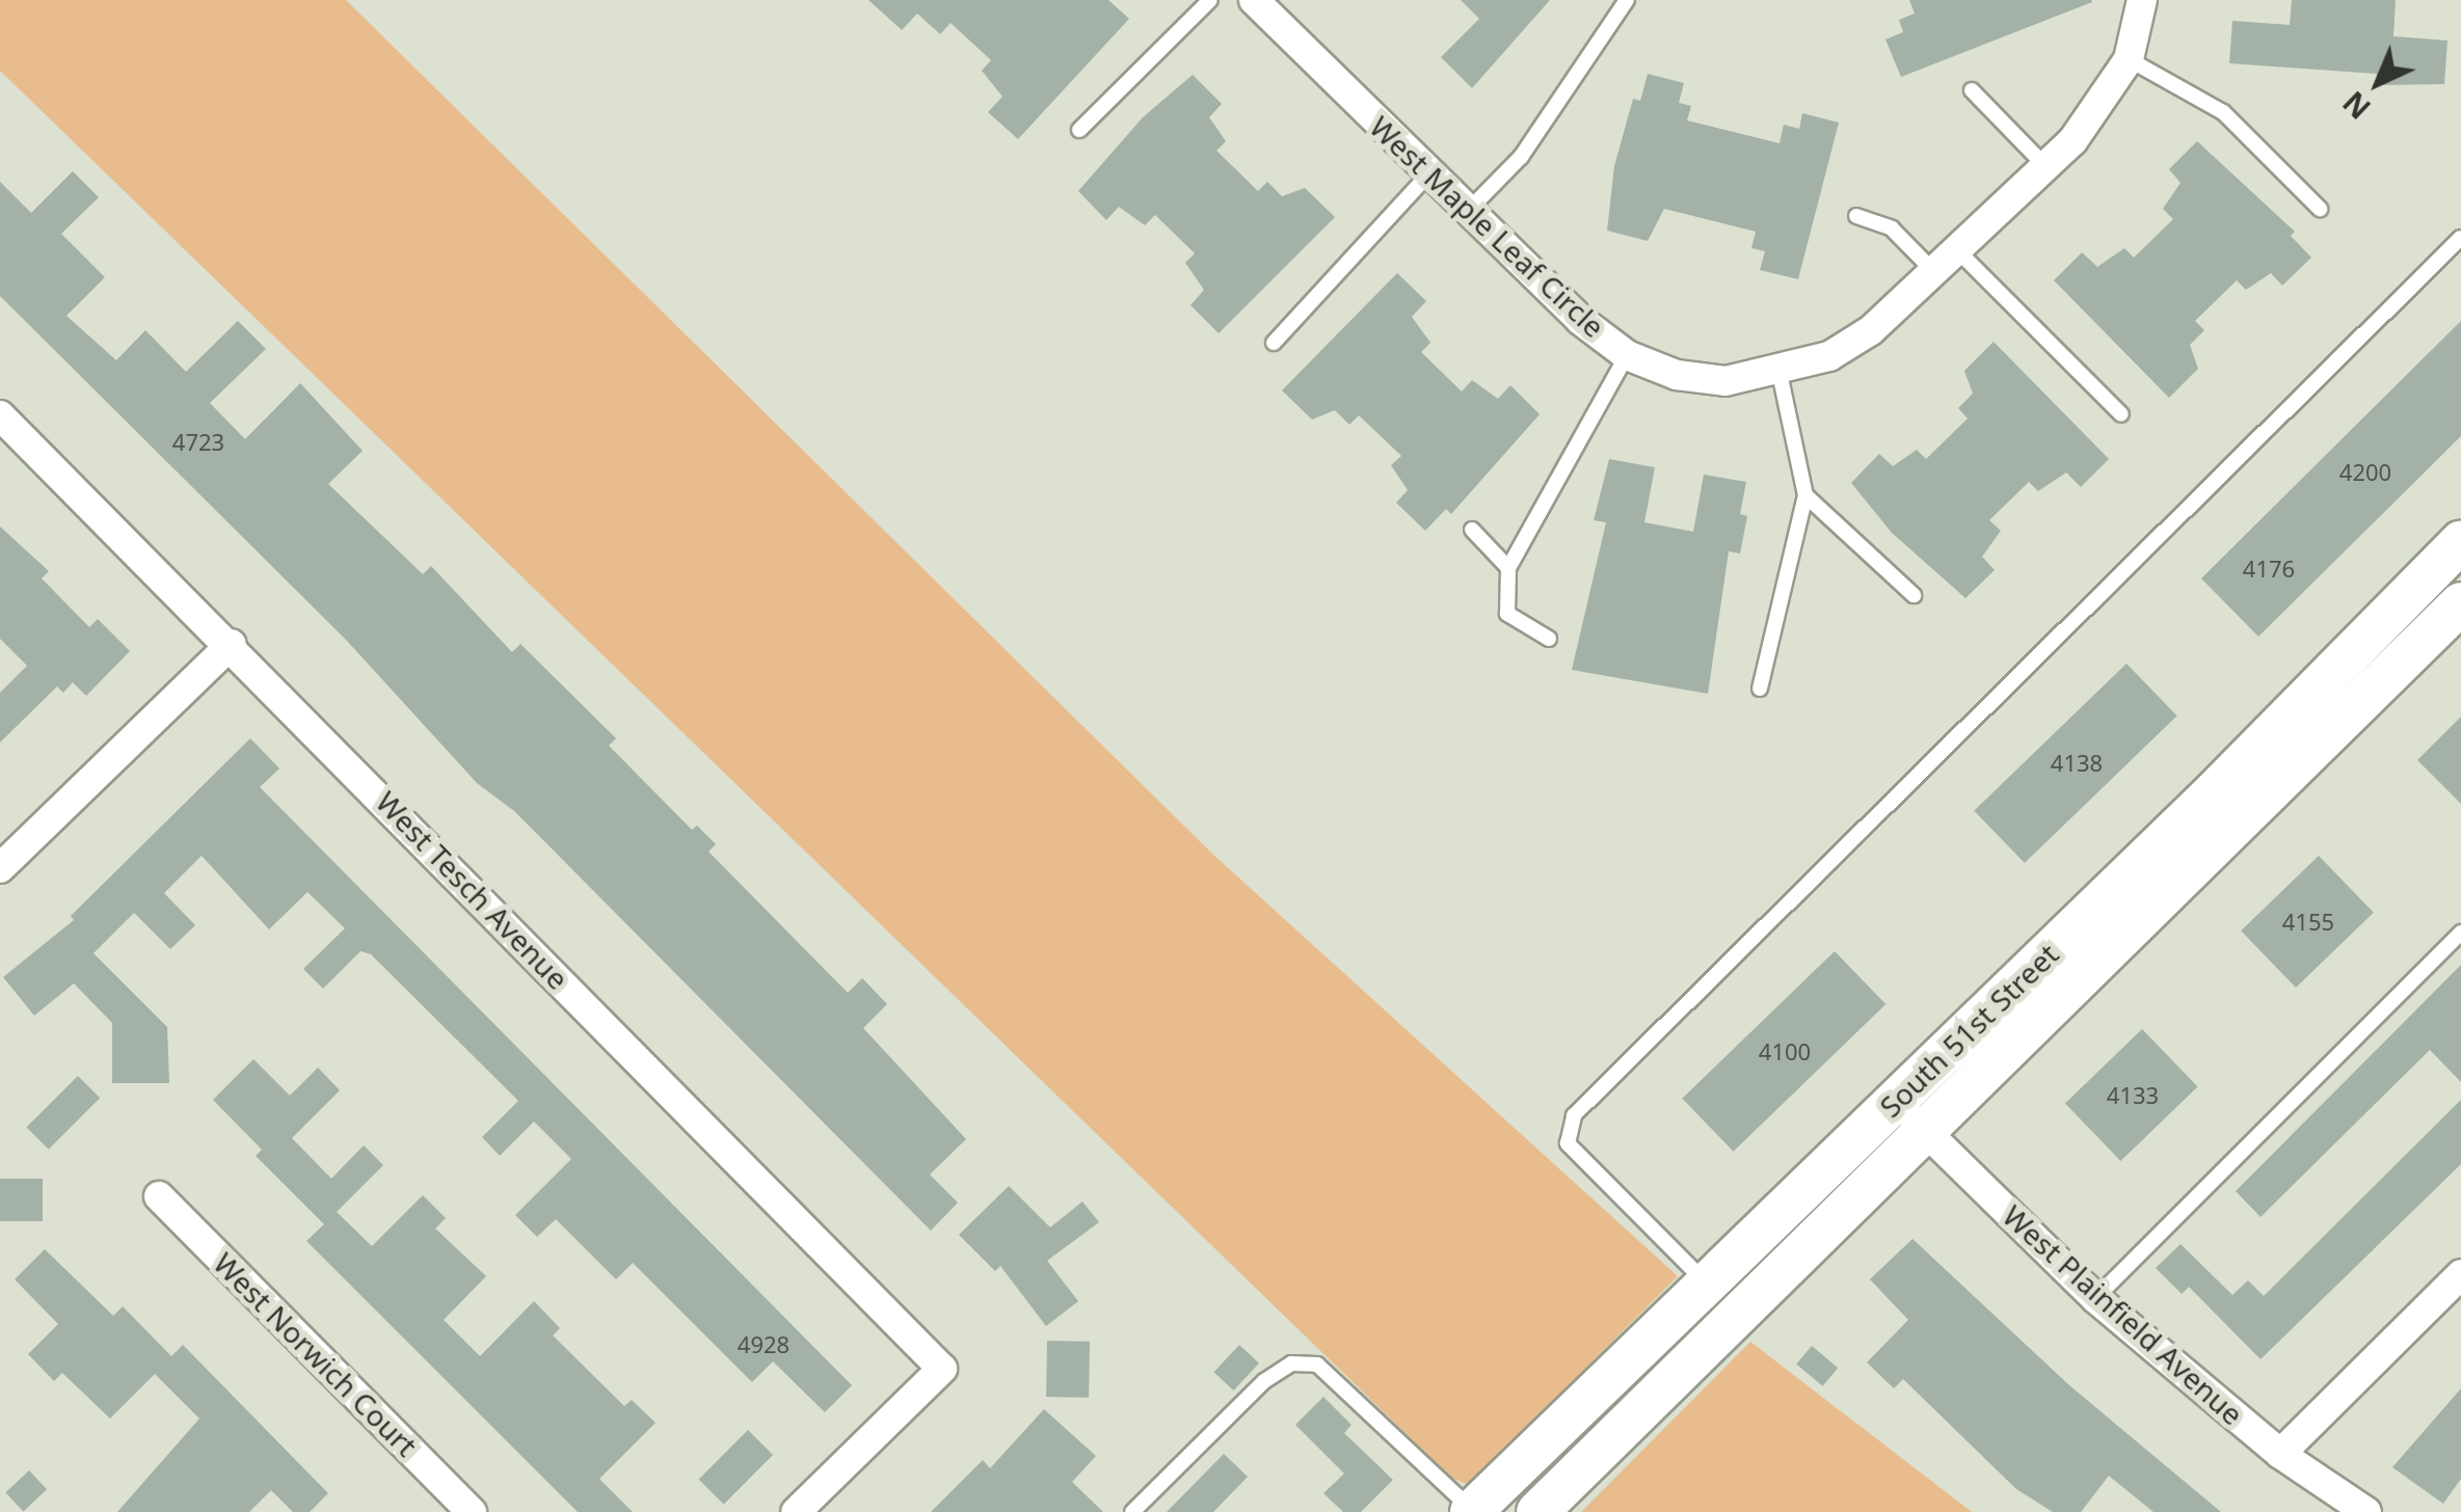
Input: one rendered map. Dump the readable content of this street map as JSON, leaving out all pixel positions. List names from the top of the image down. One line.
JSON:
{"streets":{"street":["West Maple Leaf Circle","West Tesch Avenue","South 51st Street","West Plainfield Avenue","West Norwich Court"]},"crossings":[["South 51st Street","West Plainfield Avenue"]],"house_numbers":["4723","4200","4176","4138","4155","4100","4133","4928"],"north":"bottom left"}
